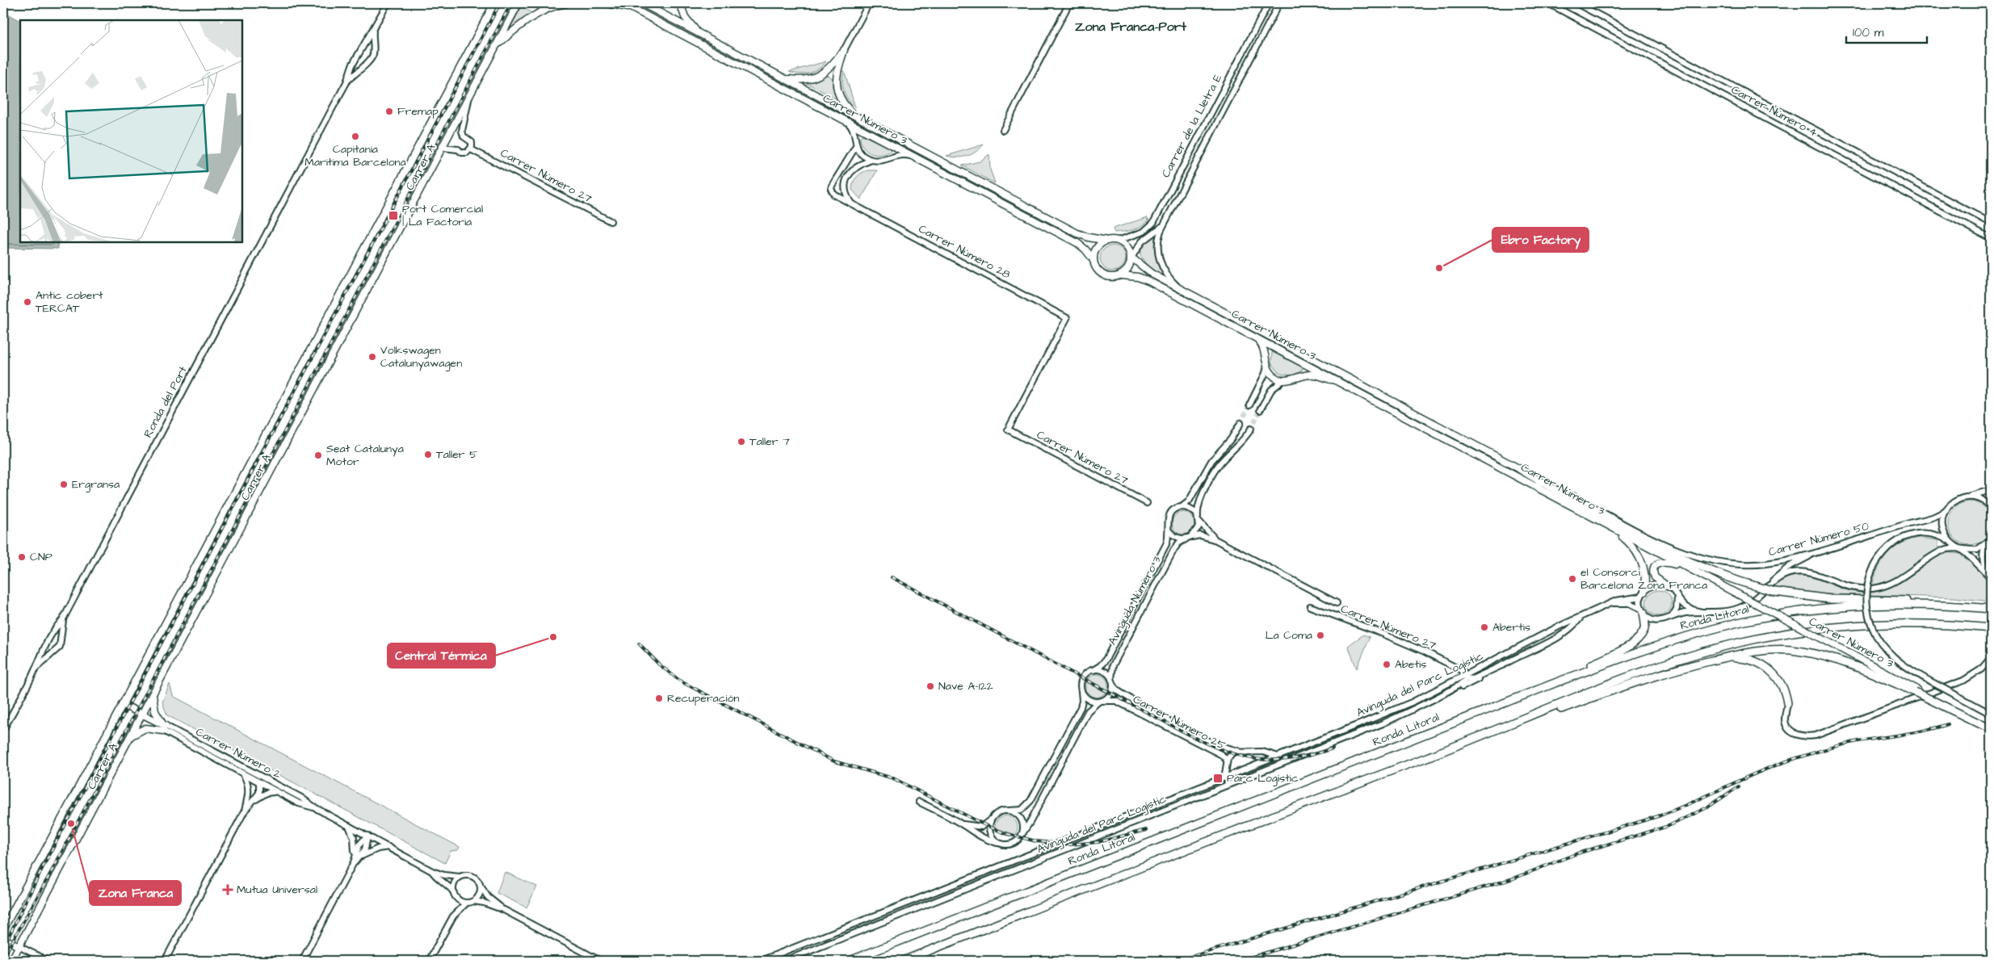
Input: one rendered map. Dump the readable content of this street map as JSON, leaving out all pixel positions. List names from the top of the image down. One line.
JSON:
{"streets":{"highway":["Ronda Litoral"],"main road":["Carrer Número 3","Carrer A"],"street":["Carrer Número 4","Carrer de la Lletra E","Carrer Número 27","Carrer Número 28","Ronda del Port","Carrer Número 50","Avinguda Número 3","Avinguda del Parc Logístic","Carrer Número 25","Carrer Número 2"]},"crossings":[["Carrer Número 3","Carrer de la Lletra E"],["Carrer Número 3","Carrer Número 50"],["Carrer Número 27","Carrer Número 28"],["Carrer Número 27","Avinguda Número 3"],["Carrer Número 27","Avinguda del Parc Logístic"],["Avinguda Número 3","Carrer Número 25"],["Avinguda del Parc Logístic","Carrer Número 25"]],"districts":["Zona Franca-Port"],"places":{"other":["Fremap","Capitania Maritima Barcelona","Ebro Factory","Antic cobert TERCAT","Volkswagen Catalunyawagen","Taller 7","Taller 5","Seat Catalunya Motor","Ergransa","CNP","el Consorci Barcelona Zona Franca","Abertis","La Coma","Central Térmica","Abetis","Nave A-122","Recuperación","Zona Franca"],"transit":["Port Comercial | La Factoria","Parc Logístic"],"health":["Mutua Universal"]},"scale_bar":"100 m"}
